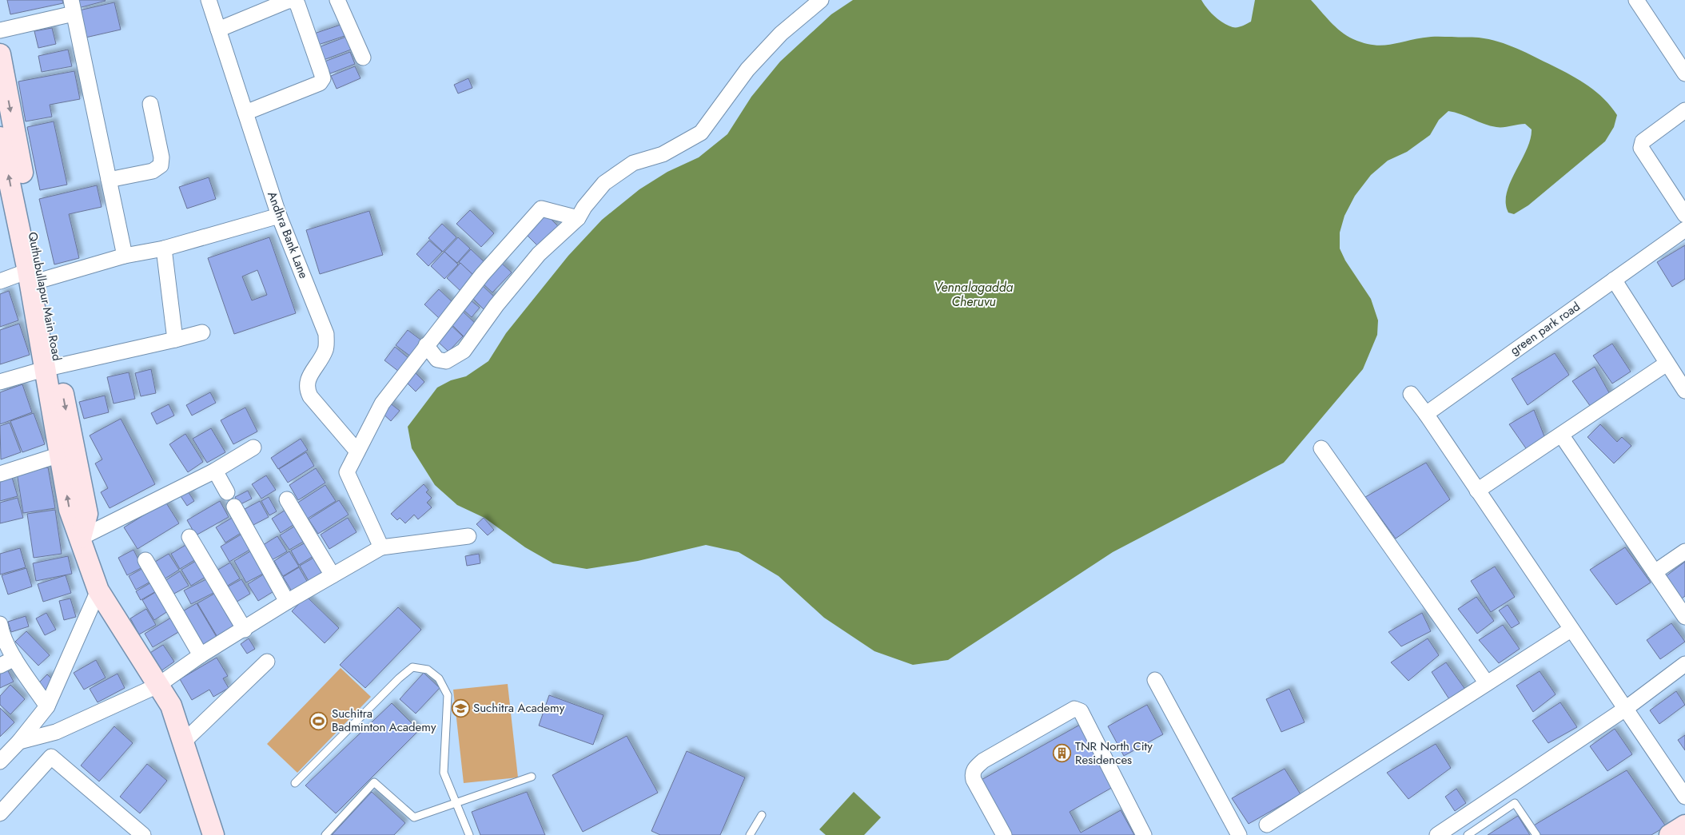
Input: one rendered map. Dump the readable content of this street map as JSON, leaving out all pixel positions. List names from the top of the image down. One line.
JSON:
{"streets":{"main road":["Quthubullapur Main Road"],"street":["Andhra Bank Lane","green park road"]},"water":["Vennalagadda Cheruvu"],"places":{"school or university":["Suchitra Academy"],"sports":["Suchitra Badminton Academy"],"building":["TNR North City Residences"]}}
